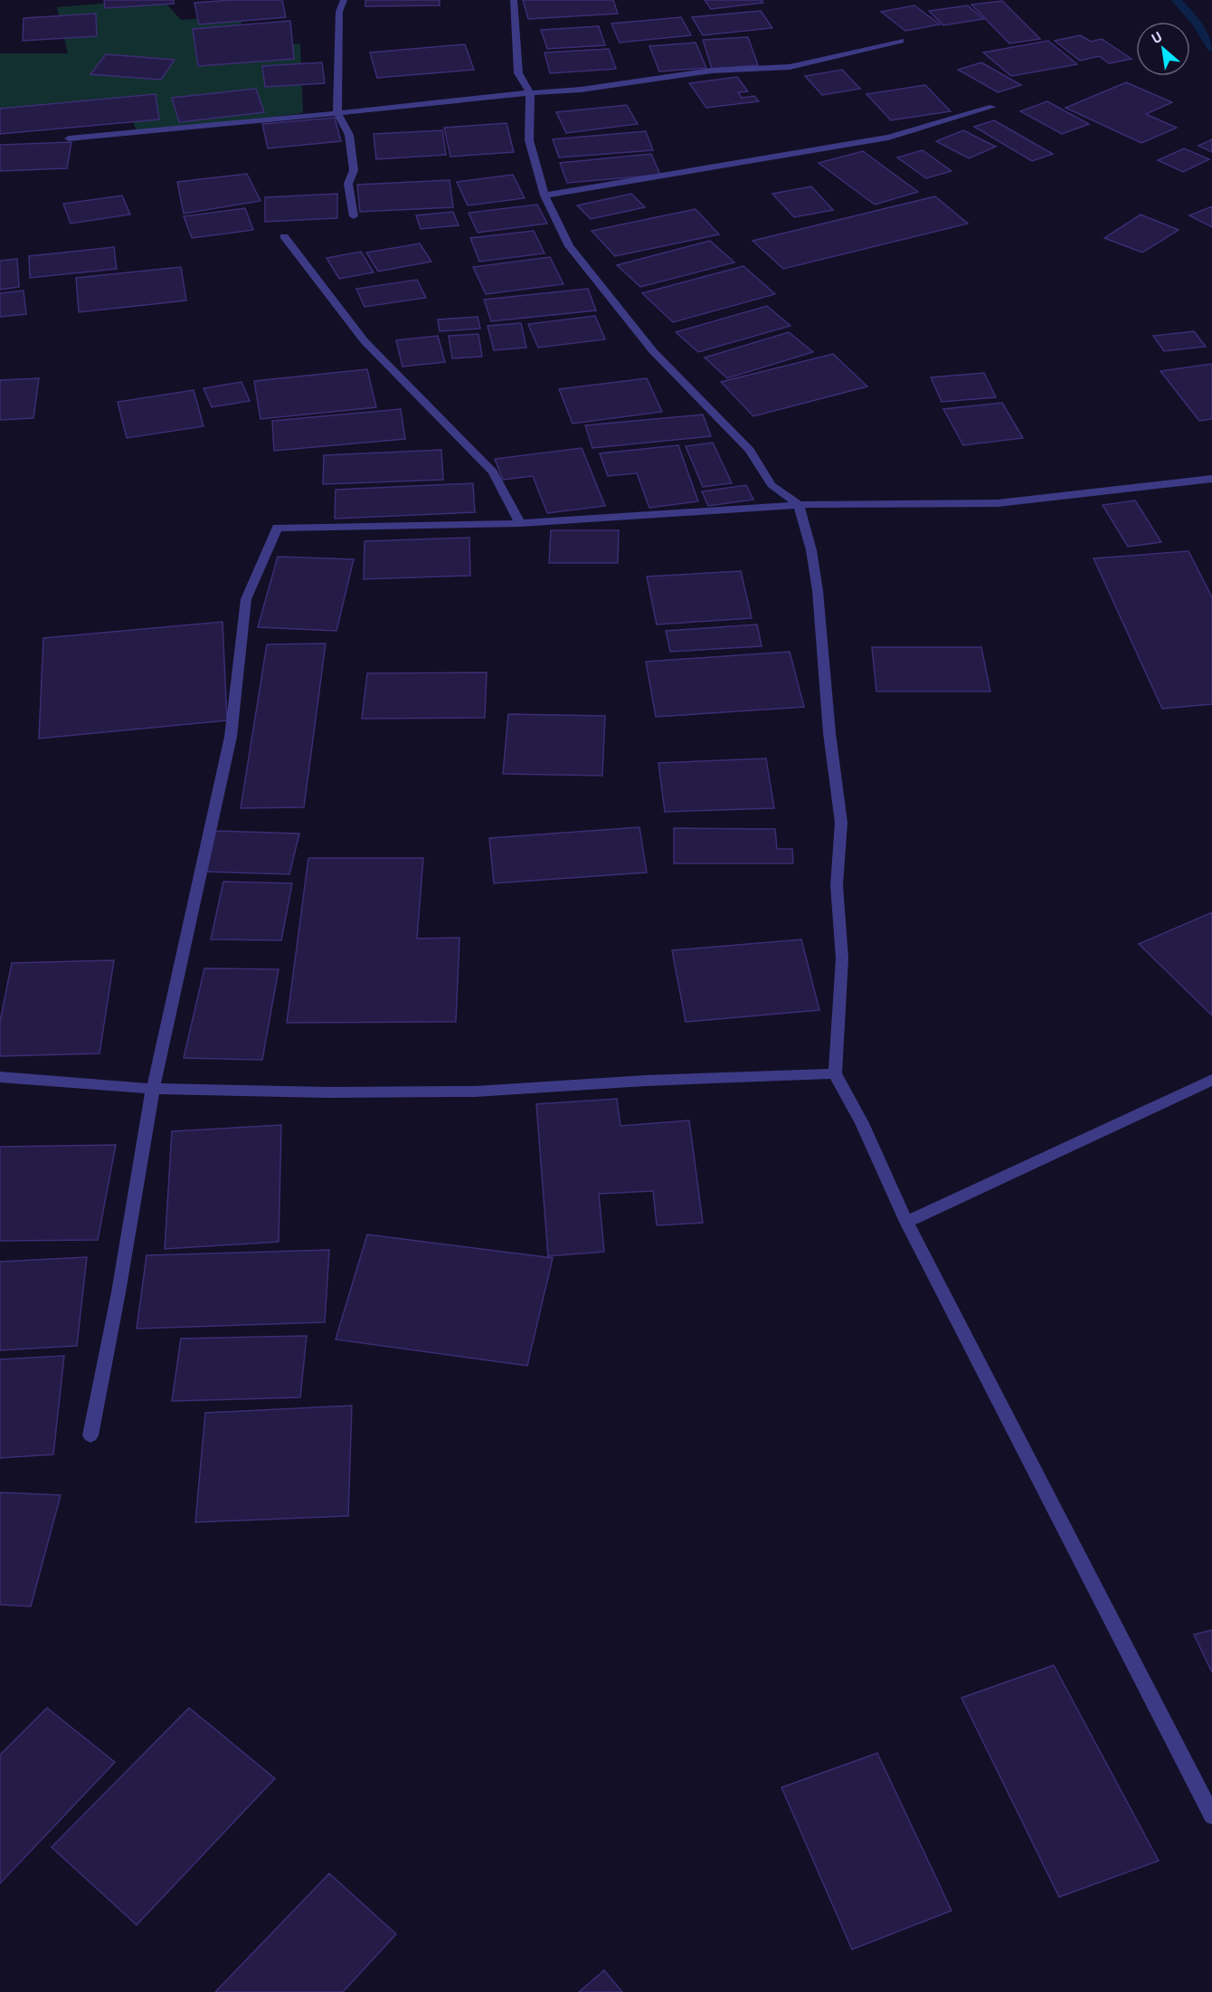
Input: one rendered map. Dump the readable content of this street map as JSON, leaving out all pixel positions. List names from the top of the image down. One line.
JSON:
{"north":"top left"}
